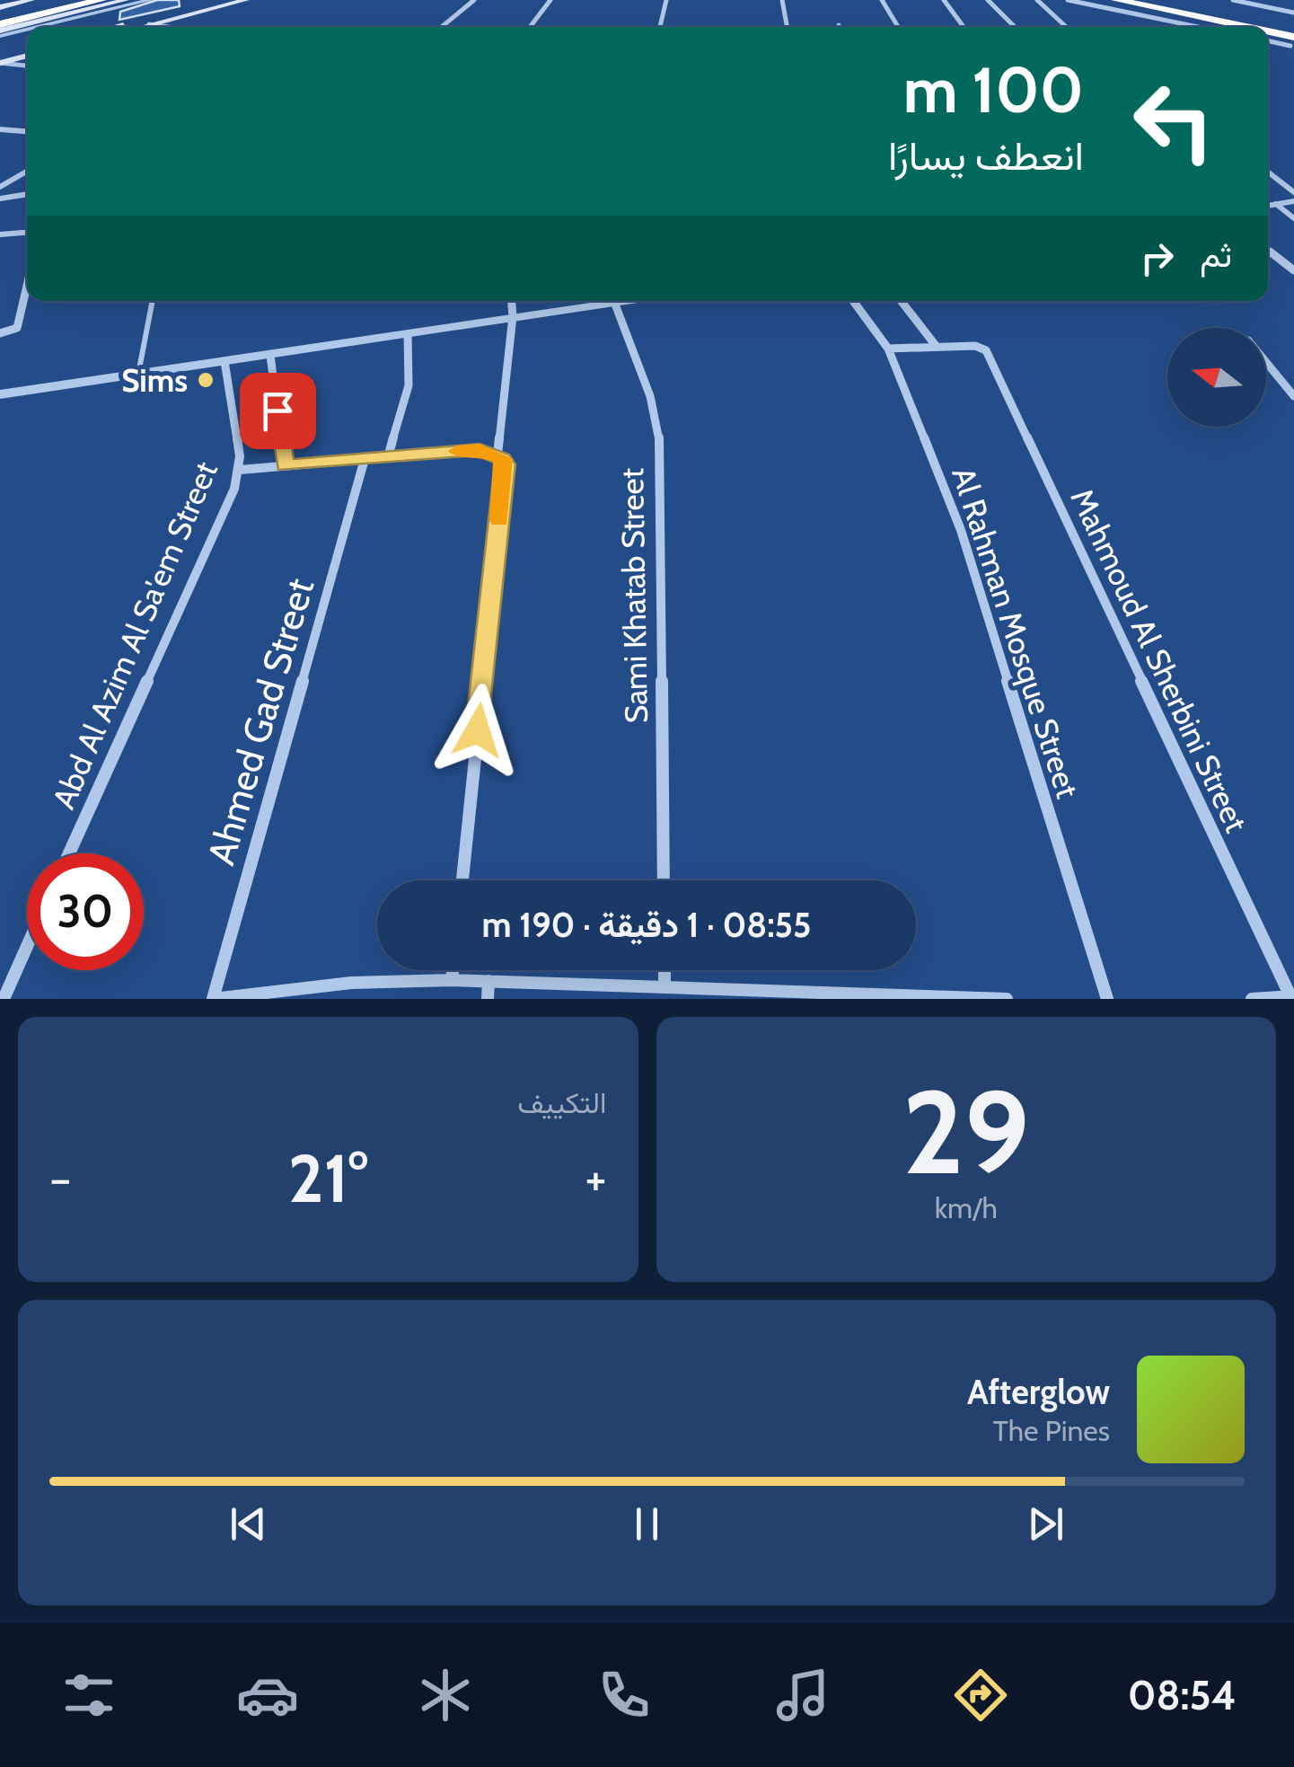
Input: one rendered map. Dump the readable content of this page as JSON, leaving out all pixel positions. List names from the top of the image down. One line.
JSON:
{"streets":{"street":["Sami Khatab Street","Al Rahman Mosque Street","Abd Al Azim Al Sa'em Street","Mahmoud Al Sherbini Street","Ahmed Gad Street"]},"places":["Sims"],"north":"left","page":{"turn":["100 m","انعطف يسارًا"],"then":"ثم","limit":"30","trip":"08:55 · 1 دقيقة · 190 m","tile":[["29","km/h"],"التكييف"],"heat":["−","21°","+"],"song":["Afterglow","The Pines"],"tabs":"08:54"}}
